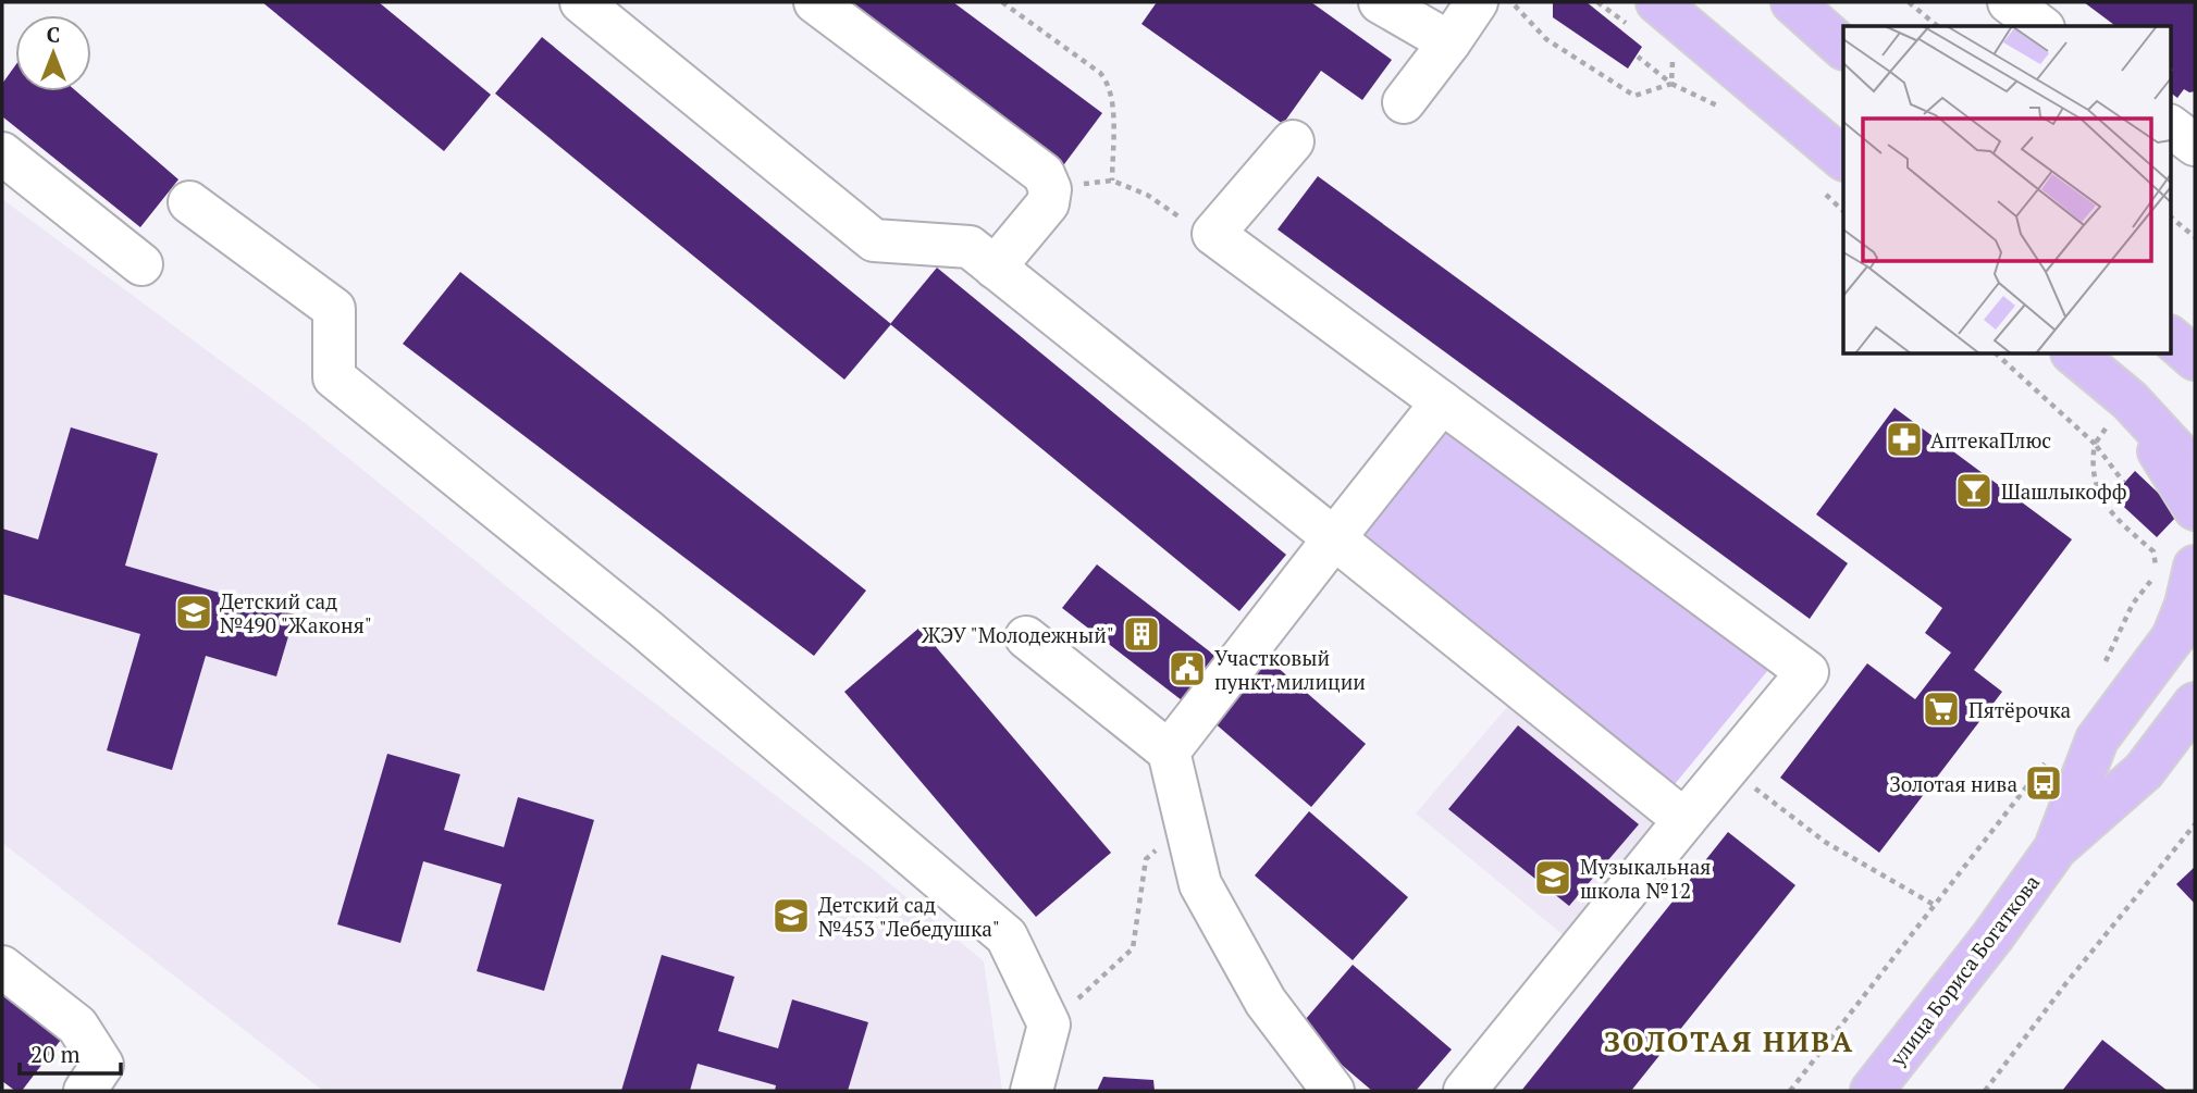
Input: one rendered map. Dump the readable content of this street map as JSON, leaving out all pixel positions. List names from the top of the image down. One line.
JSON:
{"streets":{"main road":["улица Бориса Богаткова"]},"districts":["ЗОЛОТАЯ НИВА"],"places":{"pharmacy":["АптекаПлюс"],"bar":["Шашлыкофф"],"school or university":["Детский сад №490 \"Жаконя\"","Музыкальная школа №12","Детский сад №453 \"Лебедушка\""],"building":["ЖЭУ \"Молодежный\""],"public building":["Участковый пункт милиции"],"supermarket":["Пятёрочка"],"bus stop":["Золотая нива"]},"scale_bar":"20 m","north":"top"}
